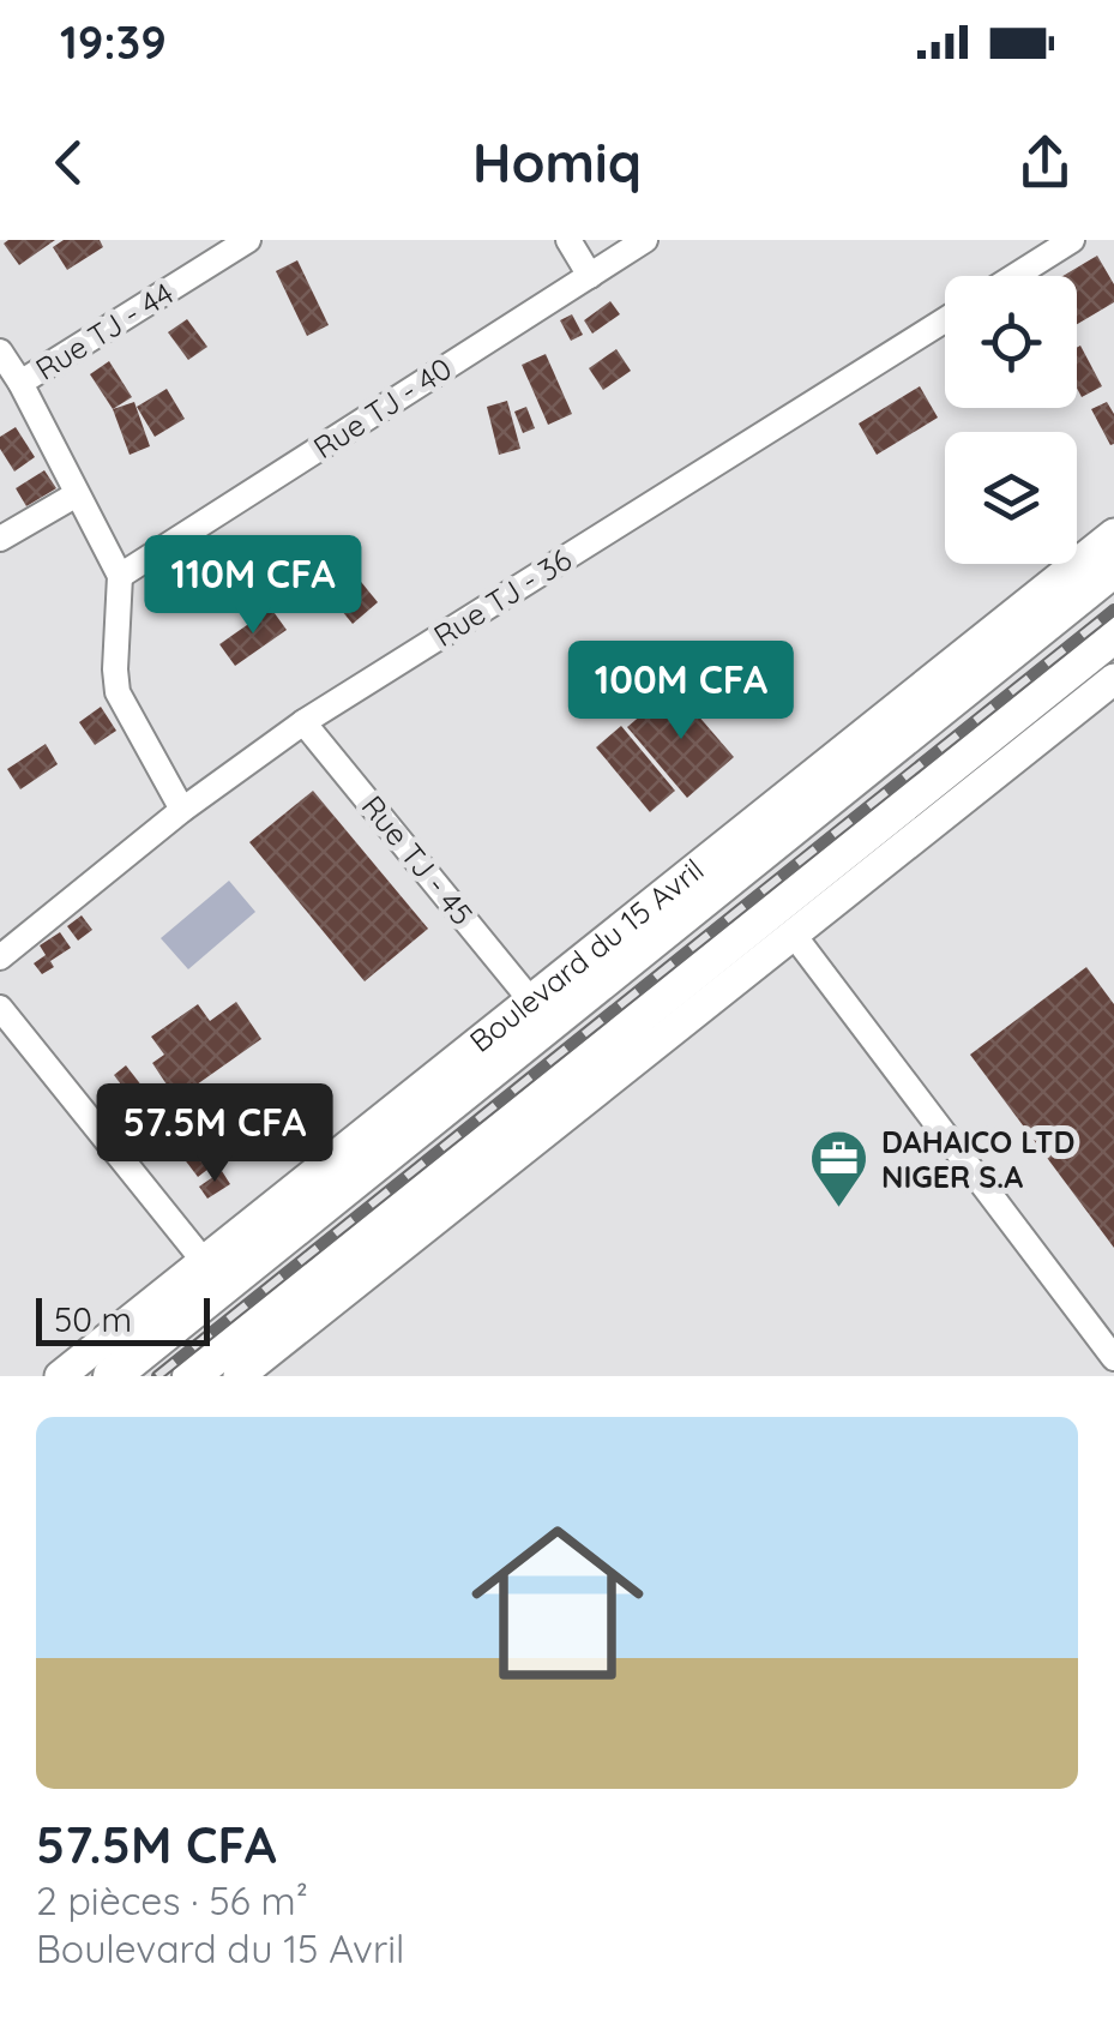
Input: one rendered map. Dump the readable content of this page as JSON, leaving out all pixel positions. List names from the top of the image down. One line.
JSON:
{"streets":{"highway":["Boulevard du 15 Avril"],"street":["Rue TJ - 44","Rue TJ - 40","Rue TJ - 36","Rue TJ - 45"]},"crossings":[["Rue TJ - 36","Rue TJ - 45"],["Rue TJ - 45","Boulevard du 15 Avril"]],"places":{"office":["DAHAICO LTD NIGER S.A"]},"scale_bar":"50 m","page":{"status":"19:39","header":"Homiq","price":["110M CFA","100M CFA","57.5M CFA"],"scale":"50 m","list":[{"name":"57.5M CFA","note":"2 pièces · 56 m² · Boulevard du 15 Avril"}]}}
